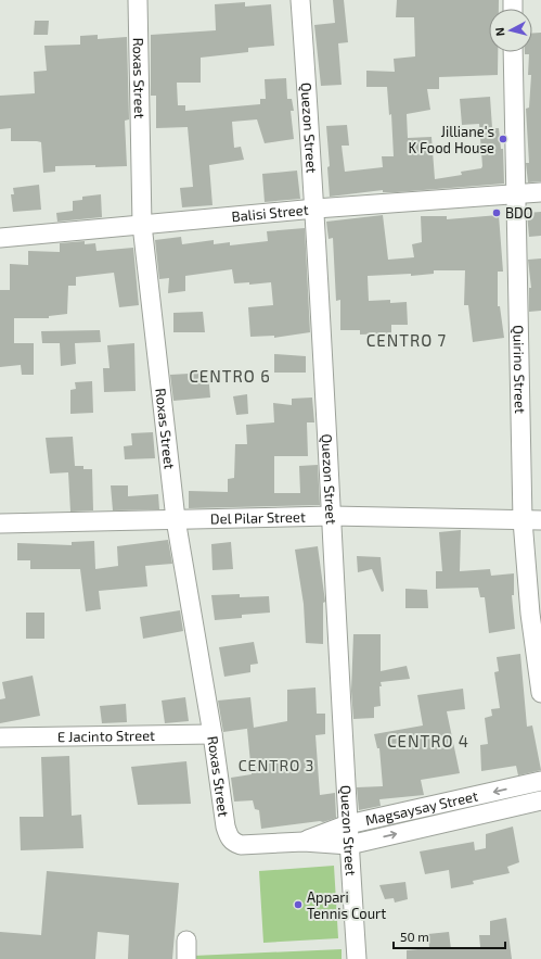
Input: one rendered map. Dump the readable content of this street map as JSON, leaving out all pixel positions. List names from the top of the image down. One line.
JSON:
{"streets":{"street":["Roxas Street","Quezon Street","Balisi Street","Quirino Street","Del Pilar Street","E Jacinto Street","Magsaysay Street"]},"crossings":[["Roxas Street","Balisi Street"],["Roxas Street","Del Pilar Street"],["Roxas Street","E Jacinto Street"],["Roxas Street","Magsaysay Street"],["Quezon Street","Balisi Street"],["Quezon Street","Del Pilar Street"],["Quezon Street","Magsaysay Street"],["Balisi Street","Quirino Street"],["Quirino Street","Del Pilar Street"]],"districts":["CENTRO 7","CENTRO 6","CENTRO 4","CENTRO 3"],"places":["Jilliane's K Food House","BDO","Appari Tennis Court"],"scale_bar":"50 m","north":"left"}
